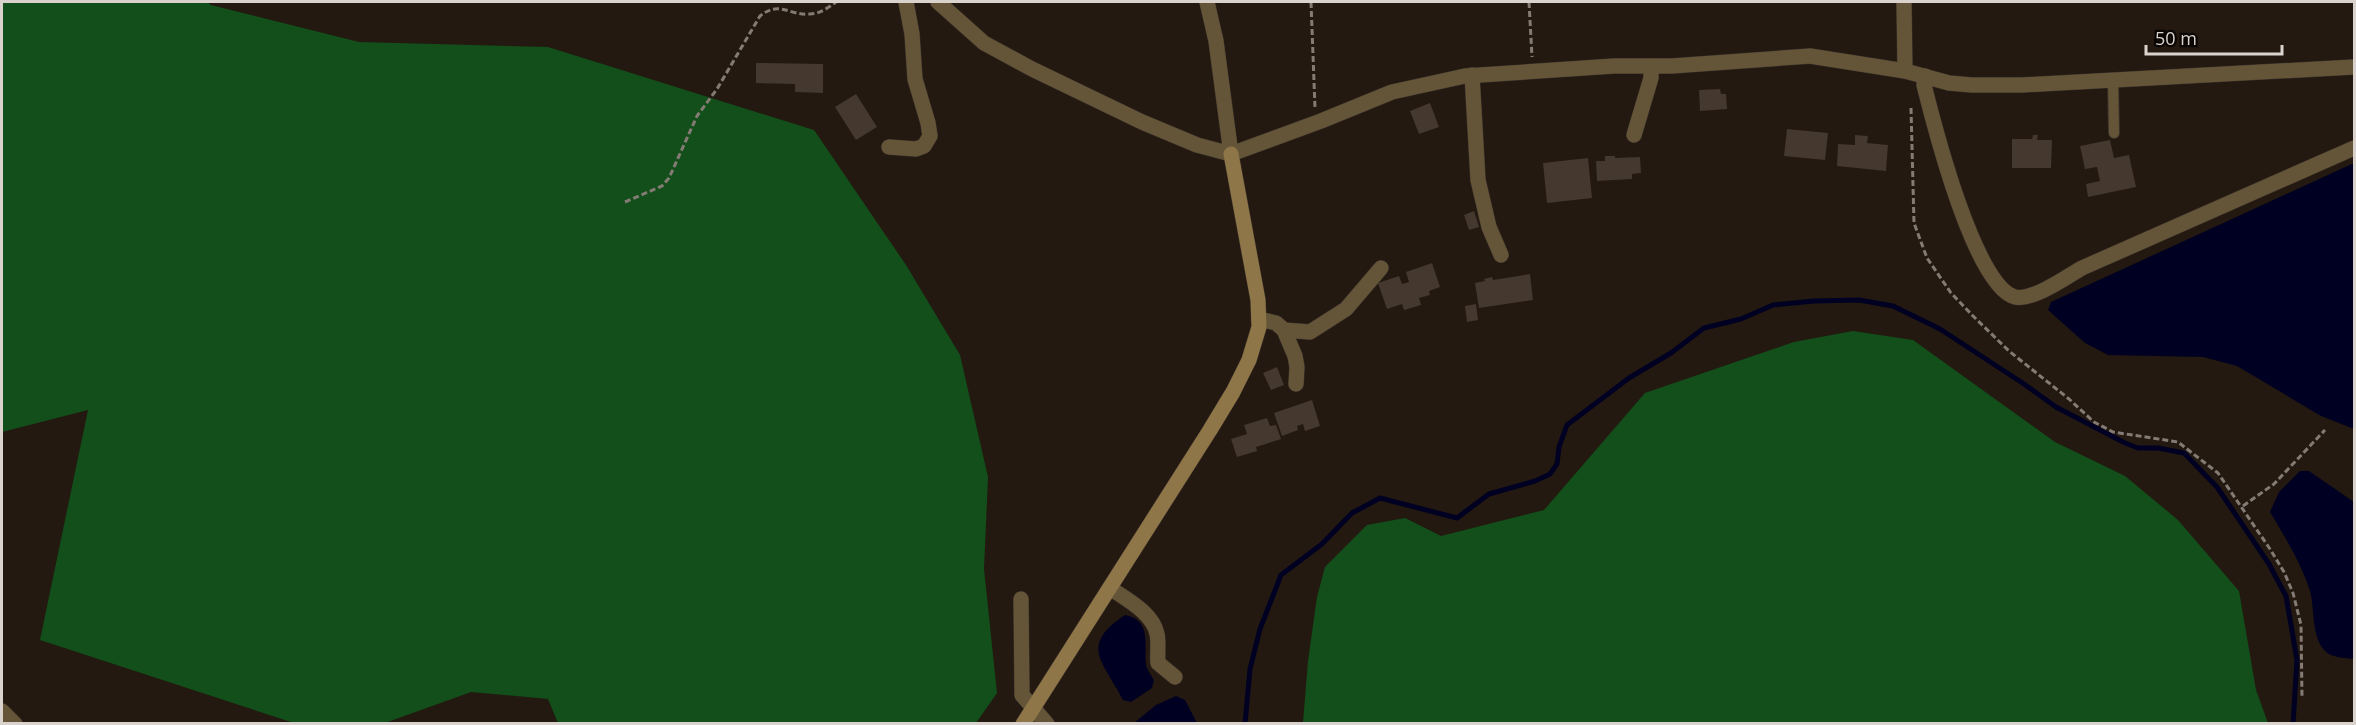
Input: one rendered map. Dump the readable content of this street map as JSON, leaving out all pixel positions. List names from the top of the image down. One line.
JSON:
{"scale_bar":"50 m"}
